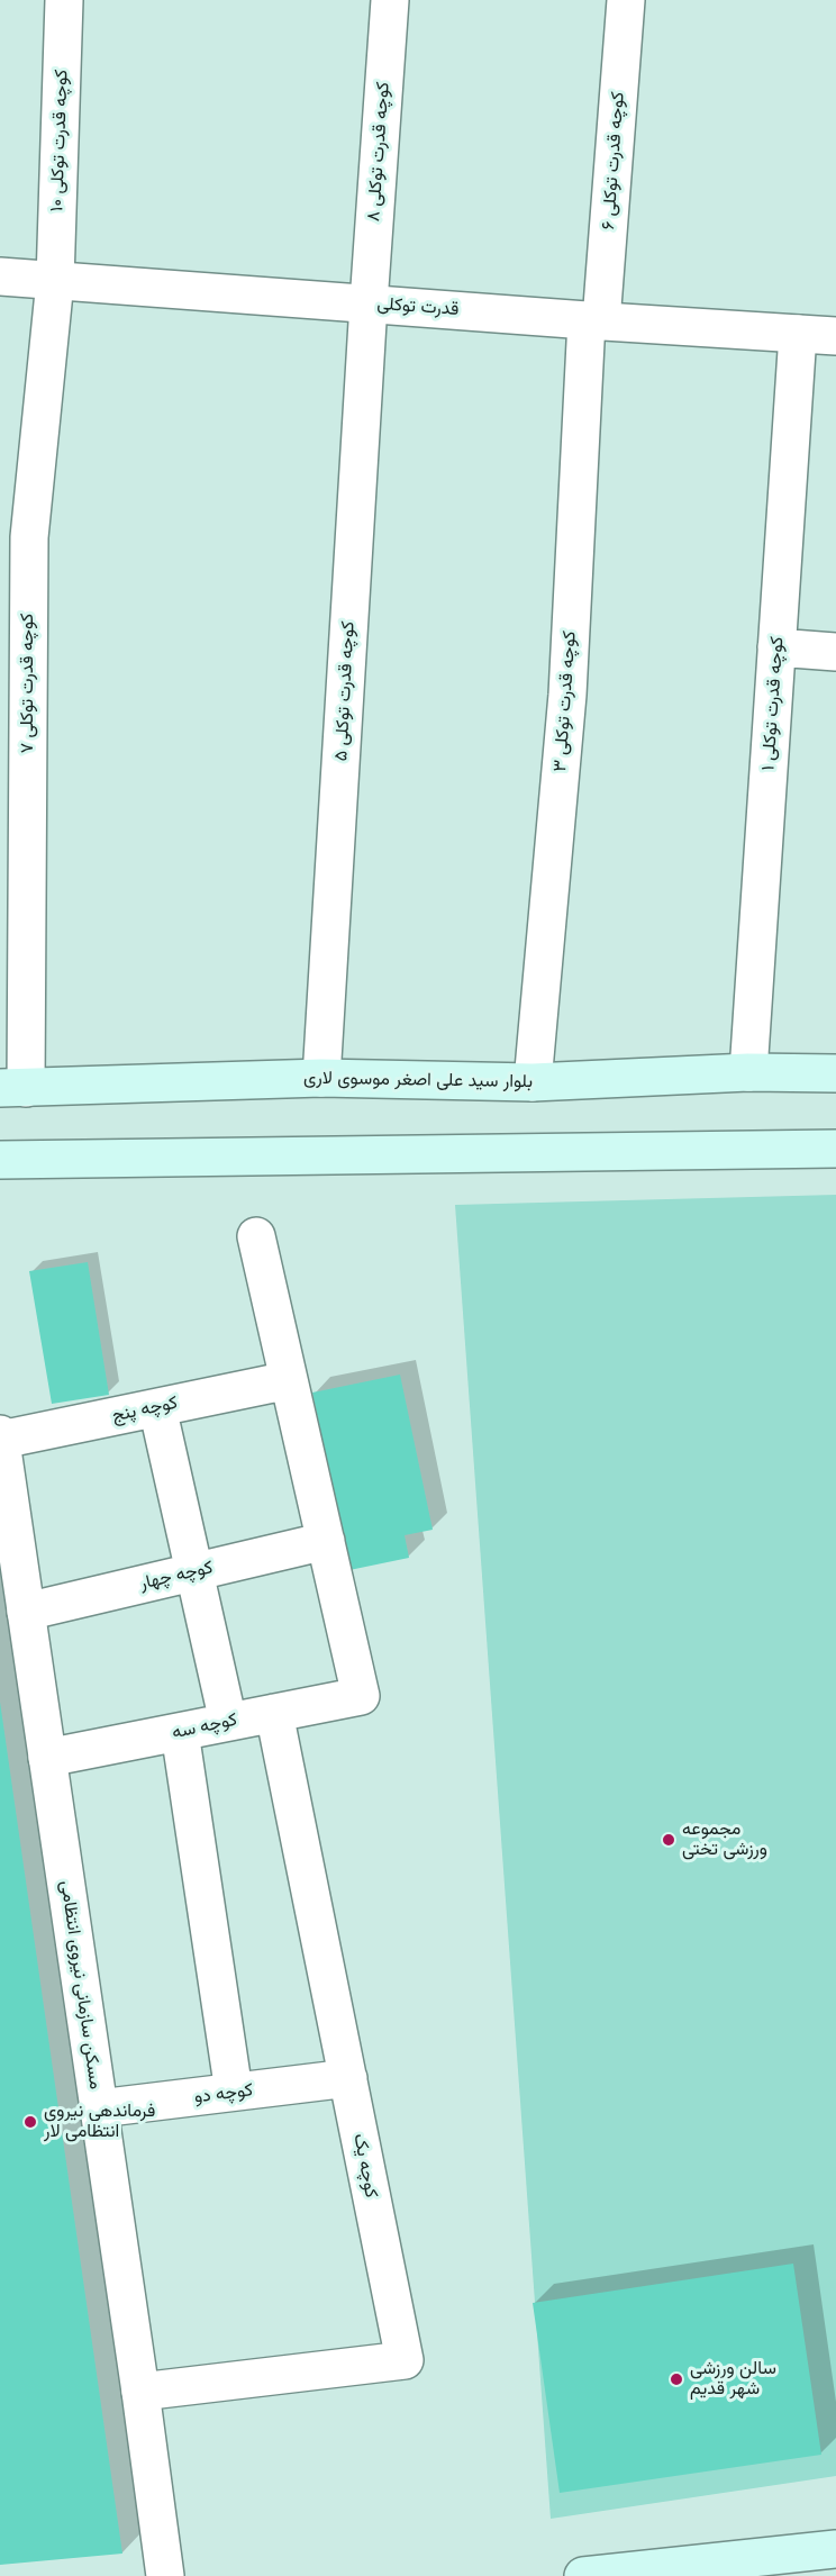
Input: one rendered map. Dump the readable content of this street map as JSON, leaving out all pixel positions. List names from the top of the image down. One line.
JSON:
{"streets":{"main road":["بلوار سید علی اصغر موسوی لاری"],"street":["کوچه قدرت توکلی ۱۰","کوچه قدرت توکلی ۸","کوچه قدرت توکلی ۶","قدرت توکلی","کوچه قدرت توکلی ۷","کوچه قدرت توکلی ۵","کوچه قدرت توکلی ۳","کوچه قدرت توکلی ۱","کوچه پنج","کوچه چهار","کوچه سه","مسکن سازمانی نیروی انتظامی","کوچه دو","کوچه یک"]},"crossings":[["کوچه قدرت توکلی ۱۰","قدرت توکلی"],["کوچه قدرت توکلی ۱۰","کوچه قدرت توکلی ۷"],["کوچه قدرت توکلی ۸","قدرت توکلی"],["کوچه قدرت توکلی ۸","کوچه قدرت توکلی ۵"],["کوچه قدرت توکلی ۶","قدرت توکلی"],["کوچه قدرت توکلی ۶","کوچه قدرت توکلی ۳"],["قدرت توکلی","کوچه قدرت توکلی ۷"],["قدرت توکلی","کوچه قدرت توکلی ۵"],["قدرت توکلی","کوچه قدرت توکلی ۳"],["قدرت توکلی","کوچه قدرت توکلی ۱"],["کوچه قدرت توکلی ۷","بلوار سید علی اصغر موسوی لاری"],["کوچه قدرت توکلی ۵","بلوار سید علی اصغر موسوی لاری"],["کوچه قدرت توکلی ۳","بلوار سید علی اصغر موسوی لاری"],["کوچه قدرت توکلی ۱","بلوار سید علی اصغر موسوی لاری"],["کوچه پنج","مسکن سازمانی نیروی انتظامی"],["کوچه چهار","کوچه سه"],["کوچه چهار","مسکن سازمانی نیروی انتظامی"],["کوچه سه","مسکن سازمانی نیروی انتظامی"],["کوچه سه","کوچه یک"],["مسکن سازمانی نیروی انتظامی","کوچه دو"],["مسکن سازمانی نیروی انتظامی","کوچه یک"],["کوچه دو","کوچه یک"]],"places":["مجموعه ورزشی تختی","فرماندهی نیروی انتظامی لار","سالن ورزشی شهر قدیم"]}
